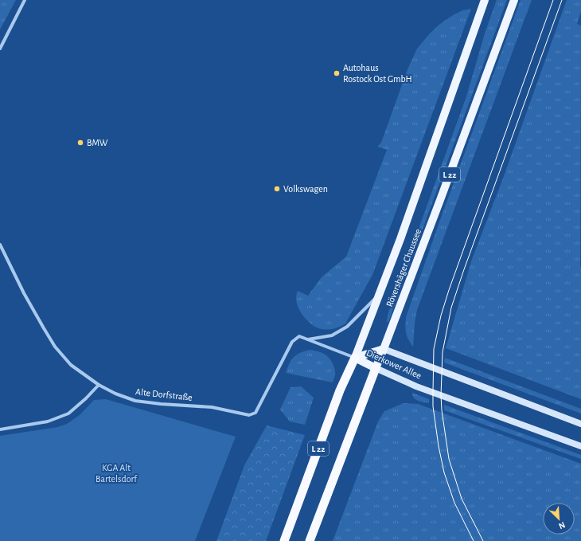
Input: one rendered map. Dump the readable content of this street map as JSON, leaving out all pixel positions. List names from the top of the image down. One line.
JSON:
{"streets":{"highway":["L 22","Rövershäger Chaussee"],"main road":["Dierkower Allee"],"street":["Alte Dorfstraße"]},"crossings":[["Rövershäger Chaussee","Dierkower Allee"],["Rövershäger Chaussee","Alte Dorfstraße"],["Dierkower Allee","Alte Dorfstraße"]],"parks":["KGA Alt Bartelsdorf"],"places":["Autohaus Rostock Ost GmbH","BMW","Volkswagen"],"north":"bottom right"}
